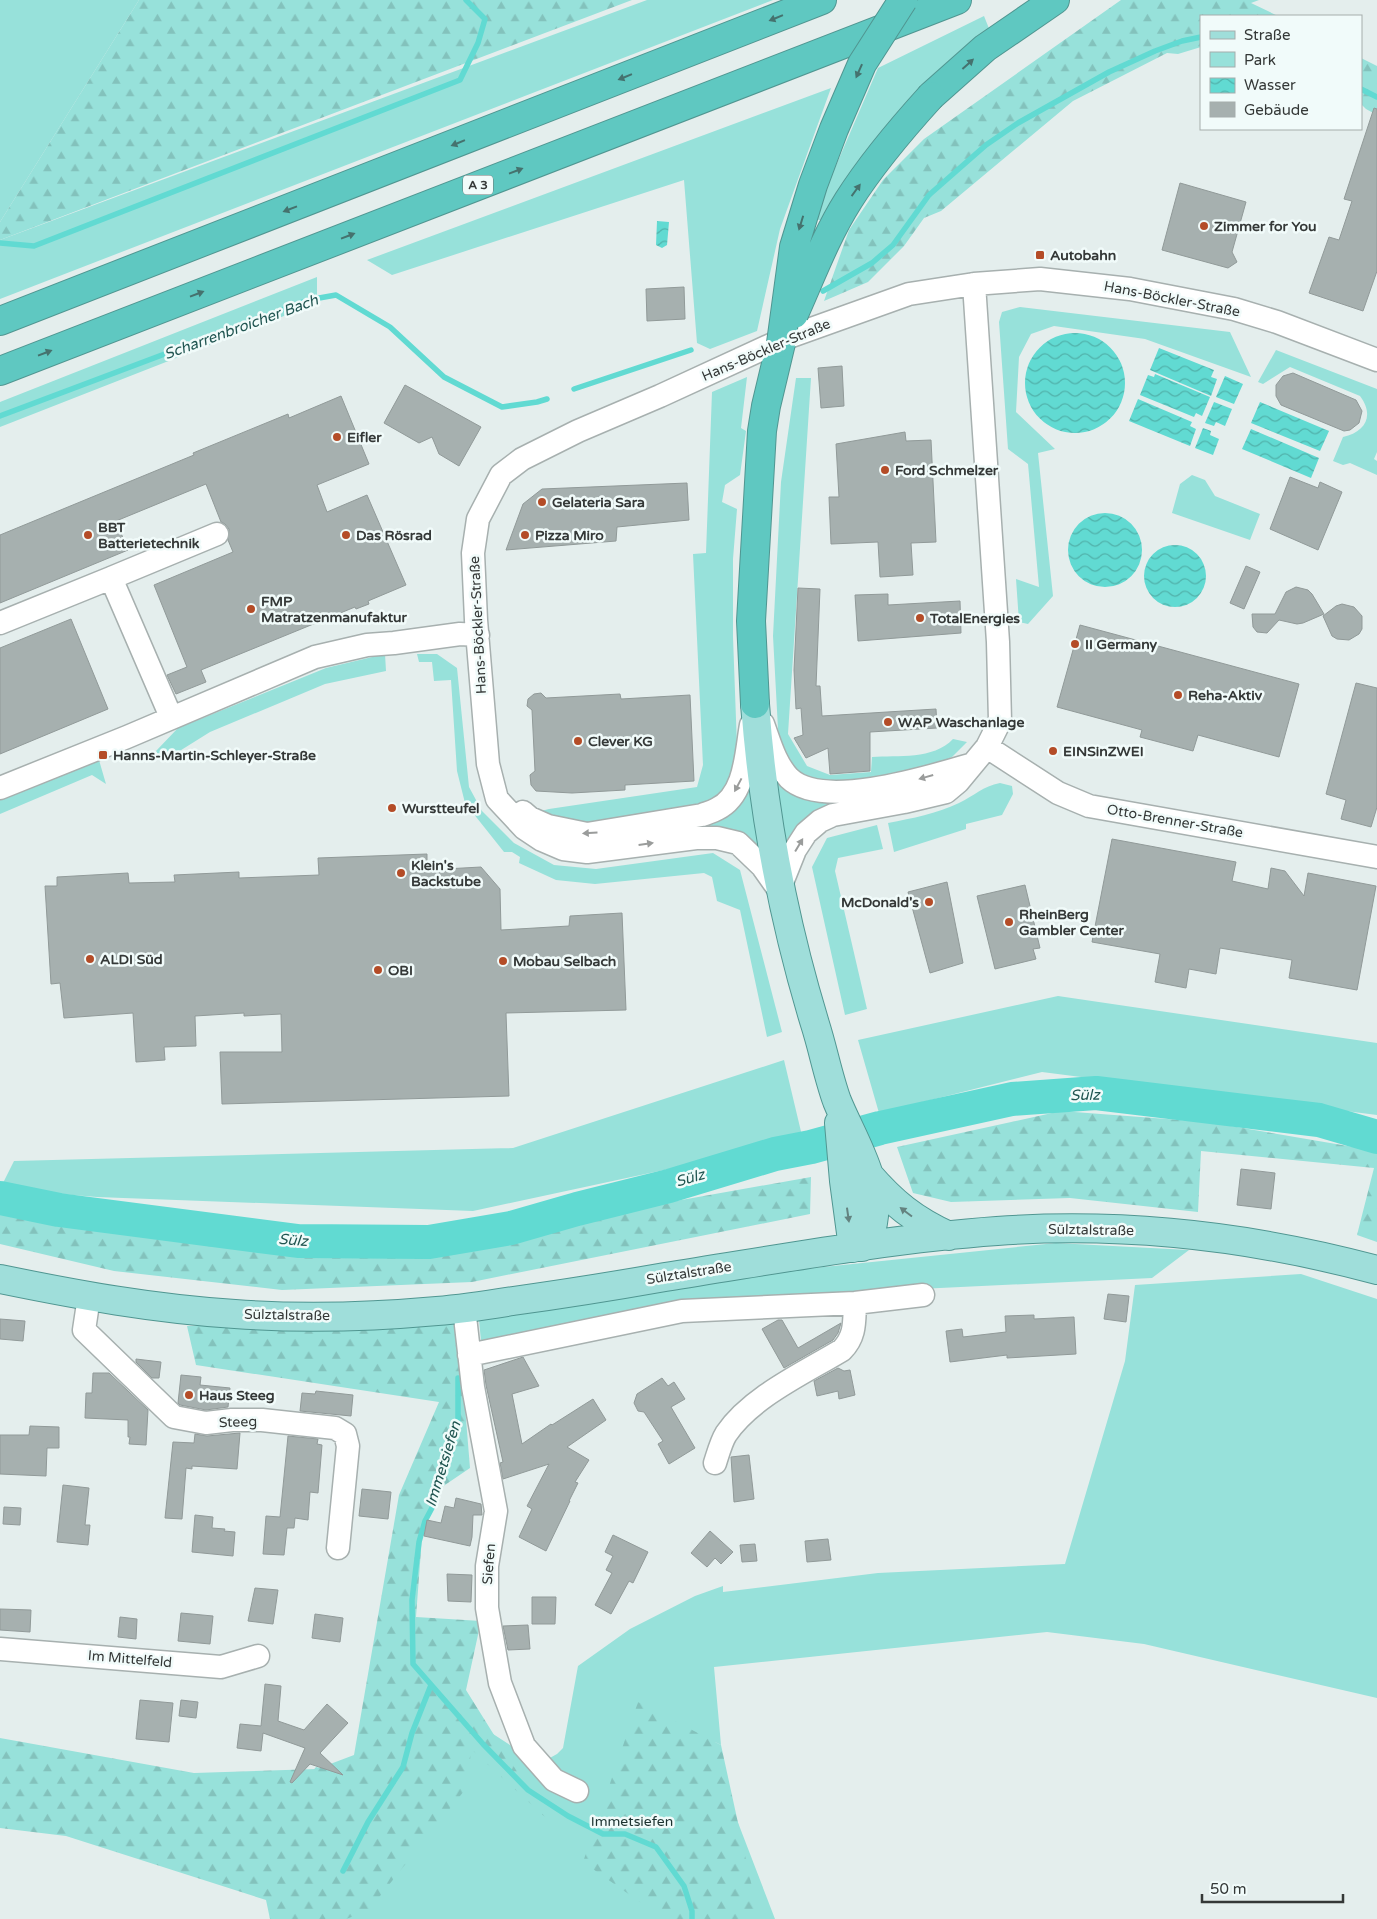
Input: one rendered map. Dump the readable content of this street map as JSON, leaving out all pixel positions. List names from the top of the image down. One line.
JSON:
{"streets":{"highway":["A 3"],"main road":["Sülztalstraße"],"street":["Hans-Böckler-Straße","Otto-Brenner-Straße","Steeg","Siefen","Im Mittelfeld"]},"crossings":[["Sülztalstraße","Steeg"],["Sülztalstraße","Siefen"]],"water":["Scharrenbroicher Bach","Sülz","Immetsiefen"],"parks":["Immetsiefen"],"places":{"other":["Zimmer for You","Eifler","Ford Schmelzer","Gelateria Sara","BBT Batterietechnik","Das Rösrad","Pizza Miro","FMP Matratzenmanufaktur","TotalEnergies","II Germany","Reha-Aktiv","WAP Waschanlage","Clever KG","EINSinZWEI","Wurstteufel","Klein's Backstube","McDonald's","RheinBerg Gambler Center","ALDI Süd","Mobau Selbach","OBI","Haus Steeg"],"transit":["Autobahn","Hanns-Martin-Schleyer-Straße"]},"legend":["Straße","Park","Wasser","Gebäude"],"scale_bar":"50 m"}
